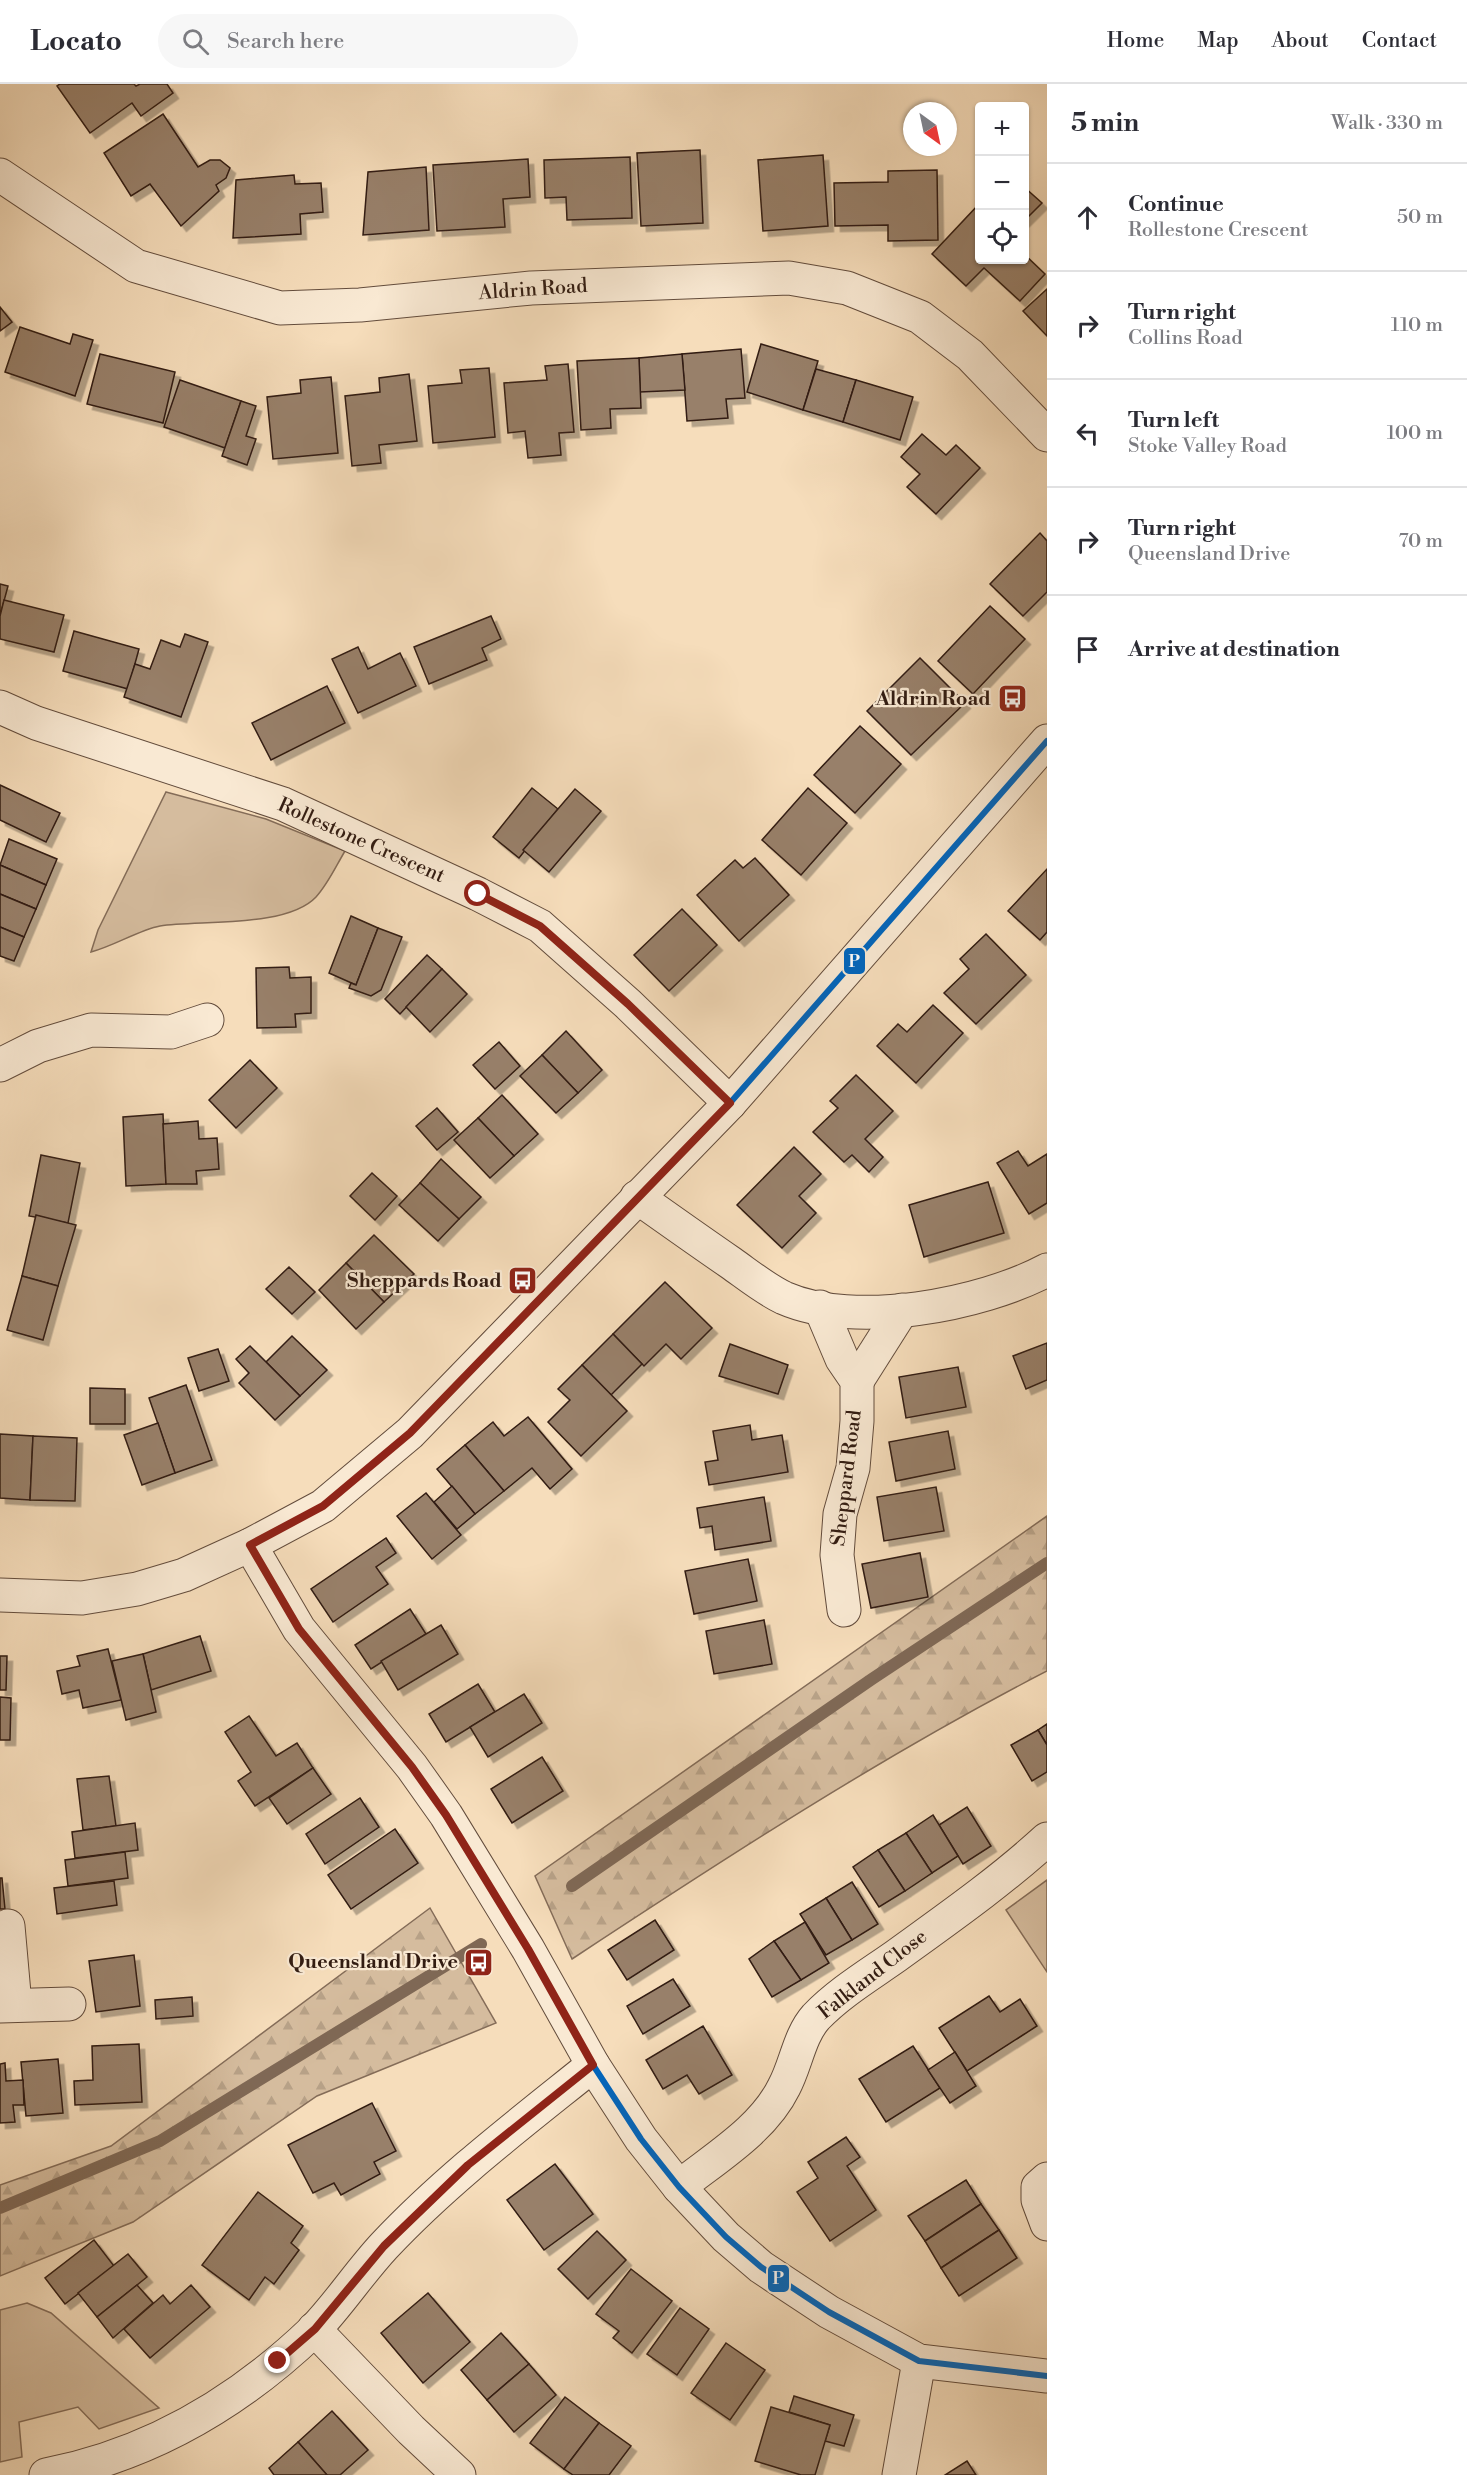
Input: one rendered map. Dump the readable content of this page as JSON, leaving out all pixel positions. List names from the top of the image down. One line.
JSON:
{"streets":{"street":["Aldrin Road","Rollestone Crescent","Sheppard Road","Falkland Close"]},"places":{"bus stop":["Aldrin Road","Sheppards Road","Queensland Drive"]},"lines":["transit line P"],"north":"bottom right","page":{"header":"Locato","search":"Search here","nav":["Home","Map","About","Contact"],"heading":["5 min","Walk · 330 m"],"map_buttons":["+","−"],"list":[["Continue","Rollestone Crescent","50 m"],["Turn right","Collins Road","110 m"],["Turn left","Stoke Valley Road","100 m"],["Turn right","Queensland Drive","70 m"],"Arrive at destination"]}}
